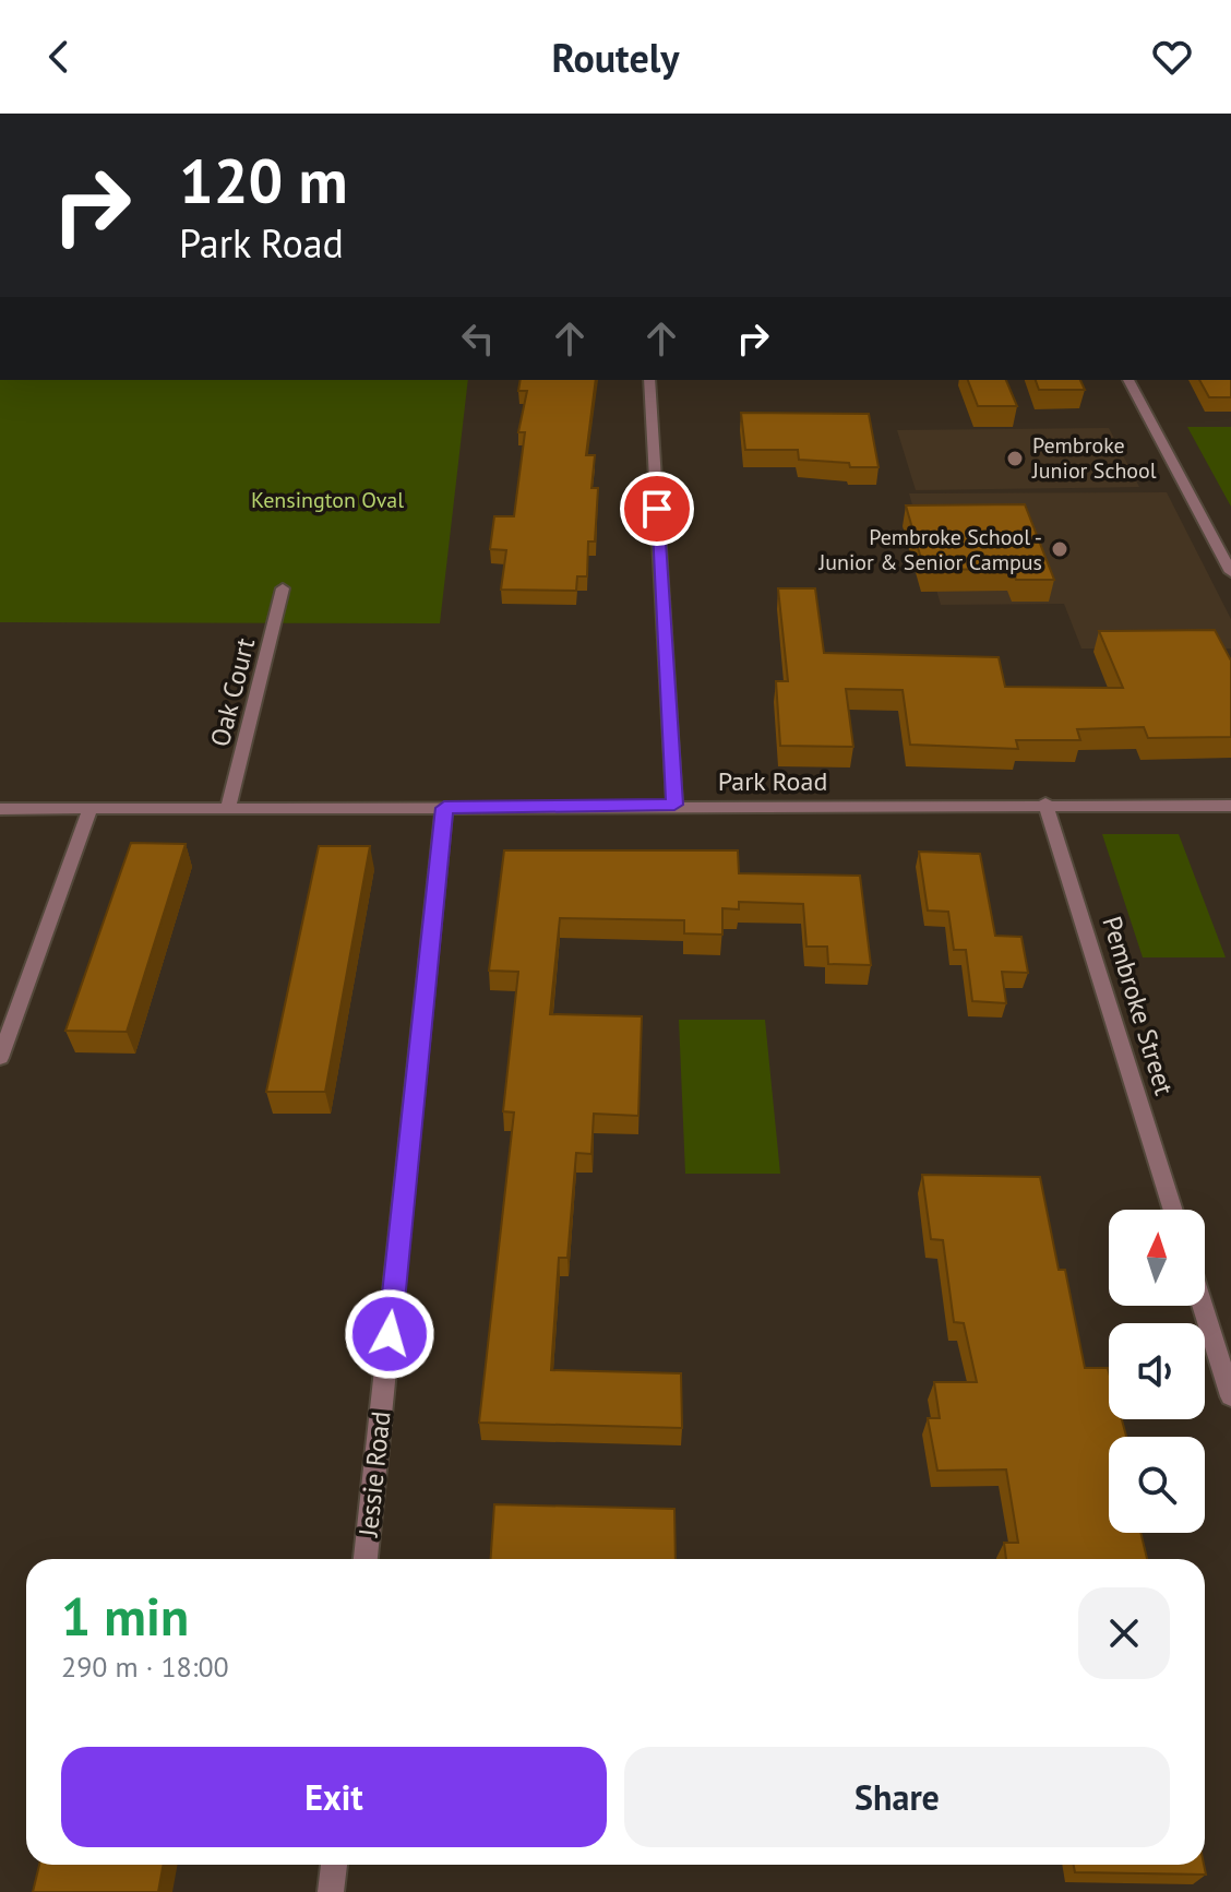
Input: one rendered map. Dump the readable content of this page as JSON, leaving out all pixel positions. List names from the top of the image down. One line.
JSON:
{"streets":{"street":["Oak Court","Park Road","Pembroke Street","Jessie Road"]},"crossings":[["Oak Court","Park Road"],["Park Road","Pembroke Street"],["Park Road","Jessie Road"]],"parks":["Kensington Oval"],"places":["Pembroke Junior School","Pembroke School - Junior & Senior Campus"],"north":"top","page":{"header":"Routely","turn":["120 m","Park Road"],"heading":["1 min","290 m · 18:00"],"buttons":["Exit","Share"]}}
